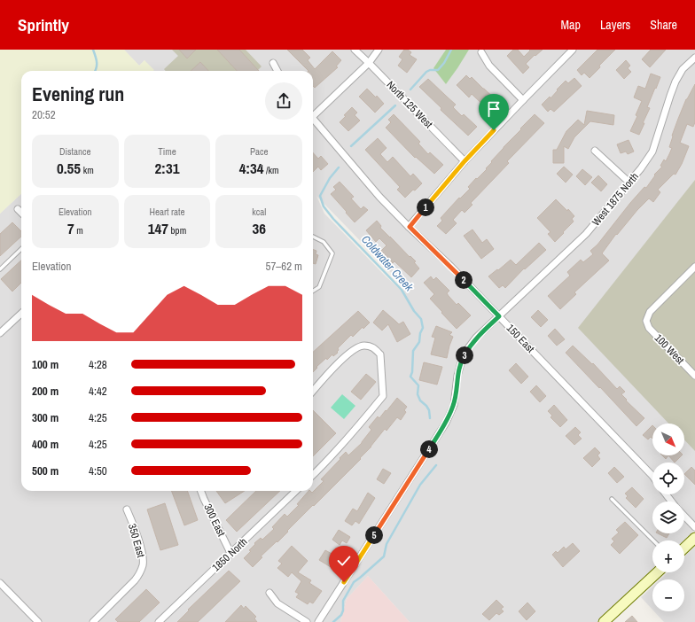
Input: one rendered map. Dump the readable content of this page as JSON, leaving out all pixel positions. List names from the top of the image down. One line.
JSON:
{"streets":{"street":["North 125 West","West 1875 North","150 East","100 West","300 East","350 East","1850 North"]},"crossings":[["West 1875 North","150 East"],["300 East","1850 North"]],"water":["Coldwater Creek"],"north":"bottom right","page":{"header":"Sprintly","nav":["Map","Layers","Share"],"heading":["Evening run","20:52"],"stats":[["Distance","0.55 km"],["Time","2:31"],["Pace","4:34 /km"],["Elevation","7 m"],["Heart rate","147 bpm"],["kcal","36"]],"pins":["1","2","3","4","5"],"chart":["Elevation","57–62 m"],"list":[{"name":"100 m","note":"4:28"},{"name":"200 m","note":"4:42"},{"name":"300 m","note":"4:25"},{"name":"400 m","note":"4:25"},{"name":"500 m","note":"4:50"}],"map_buttons":["+","−"]}}
